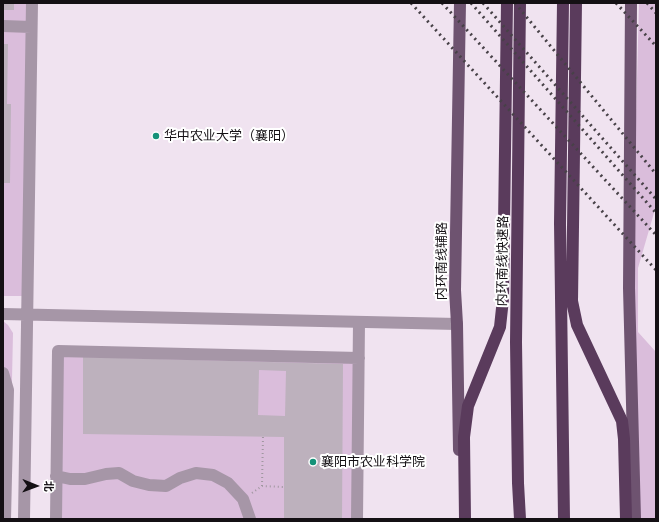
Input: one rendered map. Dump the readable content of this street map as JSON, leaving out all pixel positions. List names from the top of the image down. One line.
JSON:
{"streets":{"highway":["内环南线快速路"],"main road":["内环南线辅路"]},"places":["华中农业大学（襄阳）","襄阳市农业科学院"],"north":"right"}
